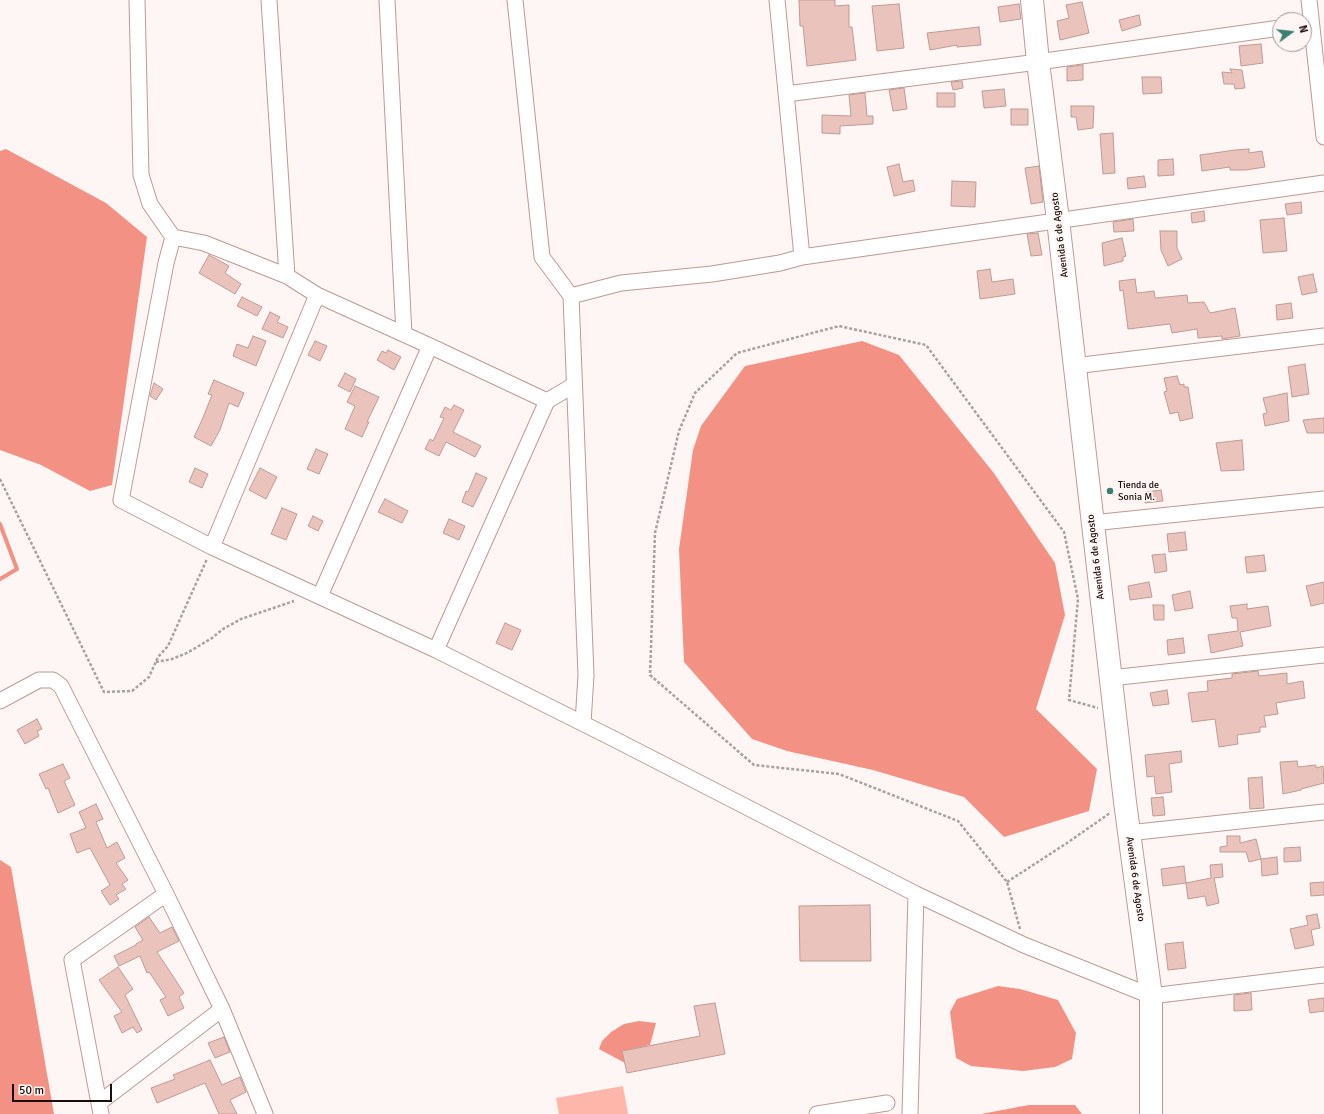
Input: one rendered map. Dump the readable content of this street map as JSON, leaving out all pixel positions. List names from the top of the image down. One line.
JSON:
{"streets":{"street":["Avenida 6 de Agosto"]},"places":["Tienda de Sonia M."],"scale_bar":"50 m","north":"right"}
